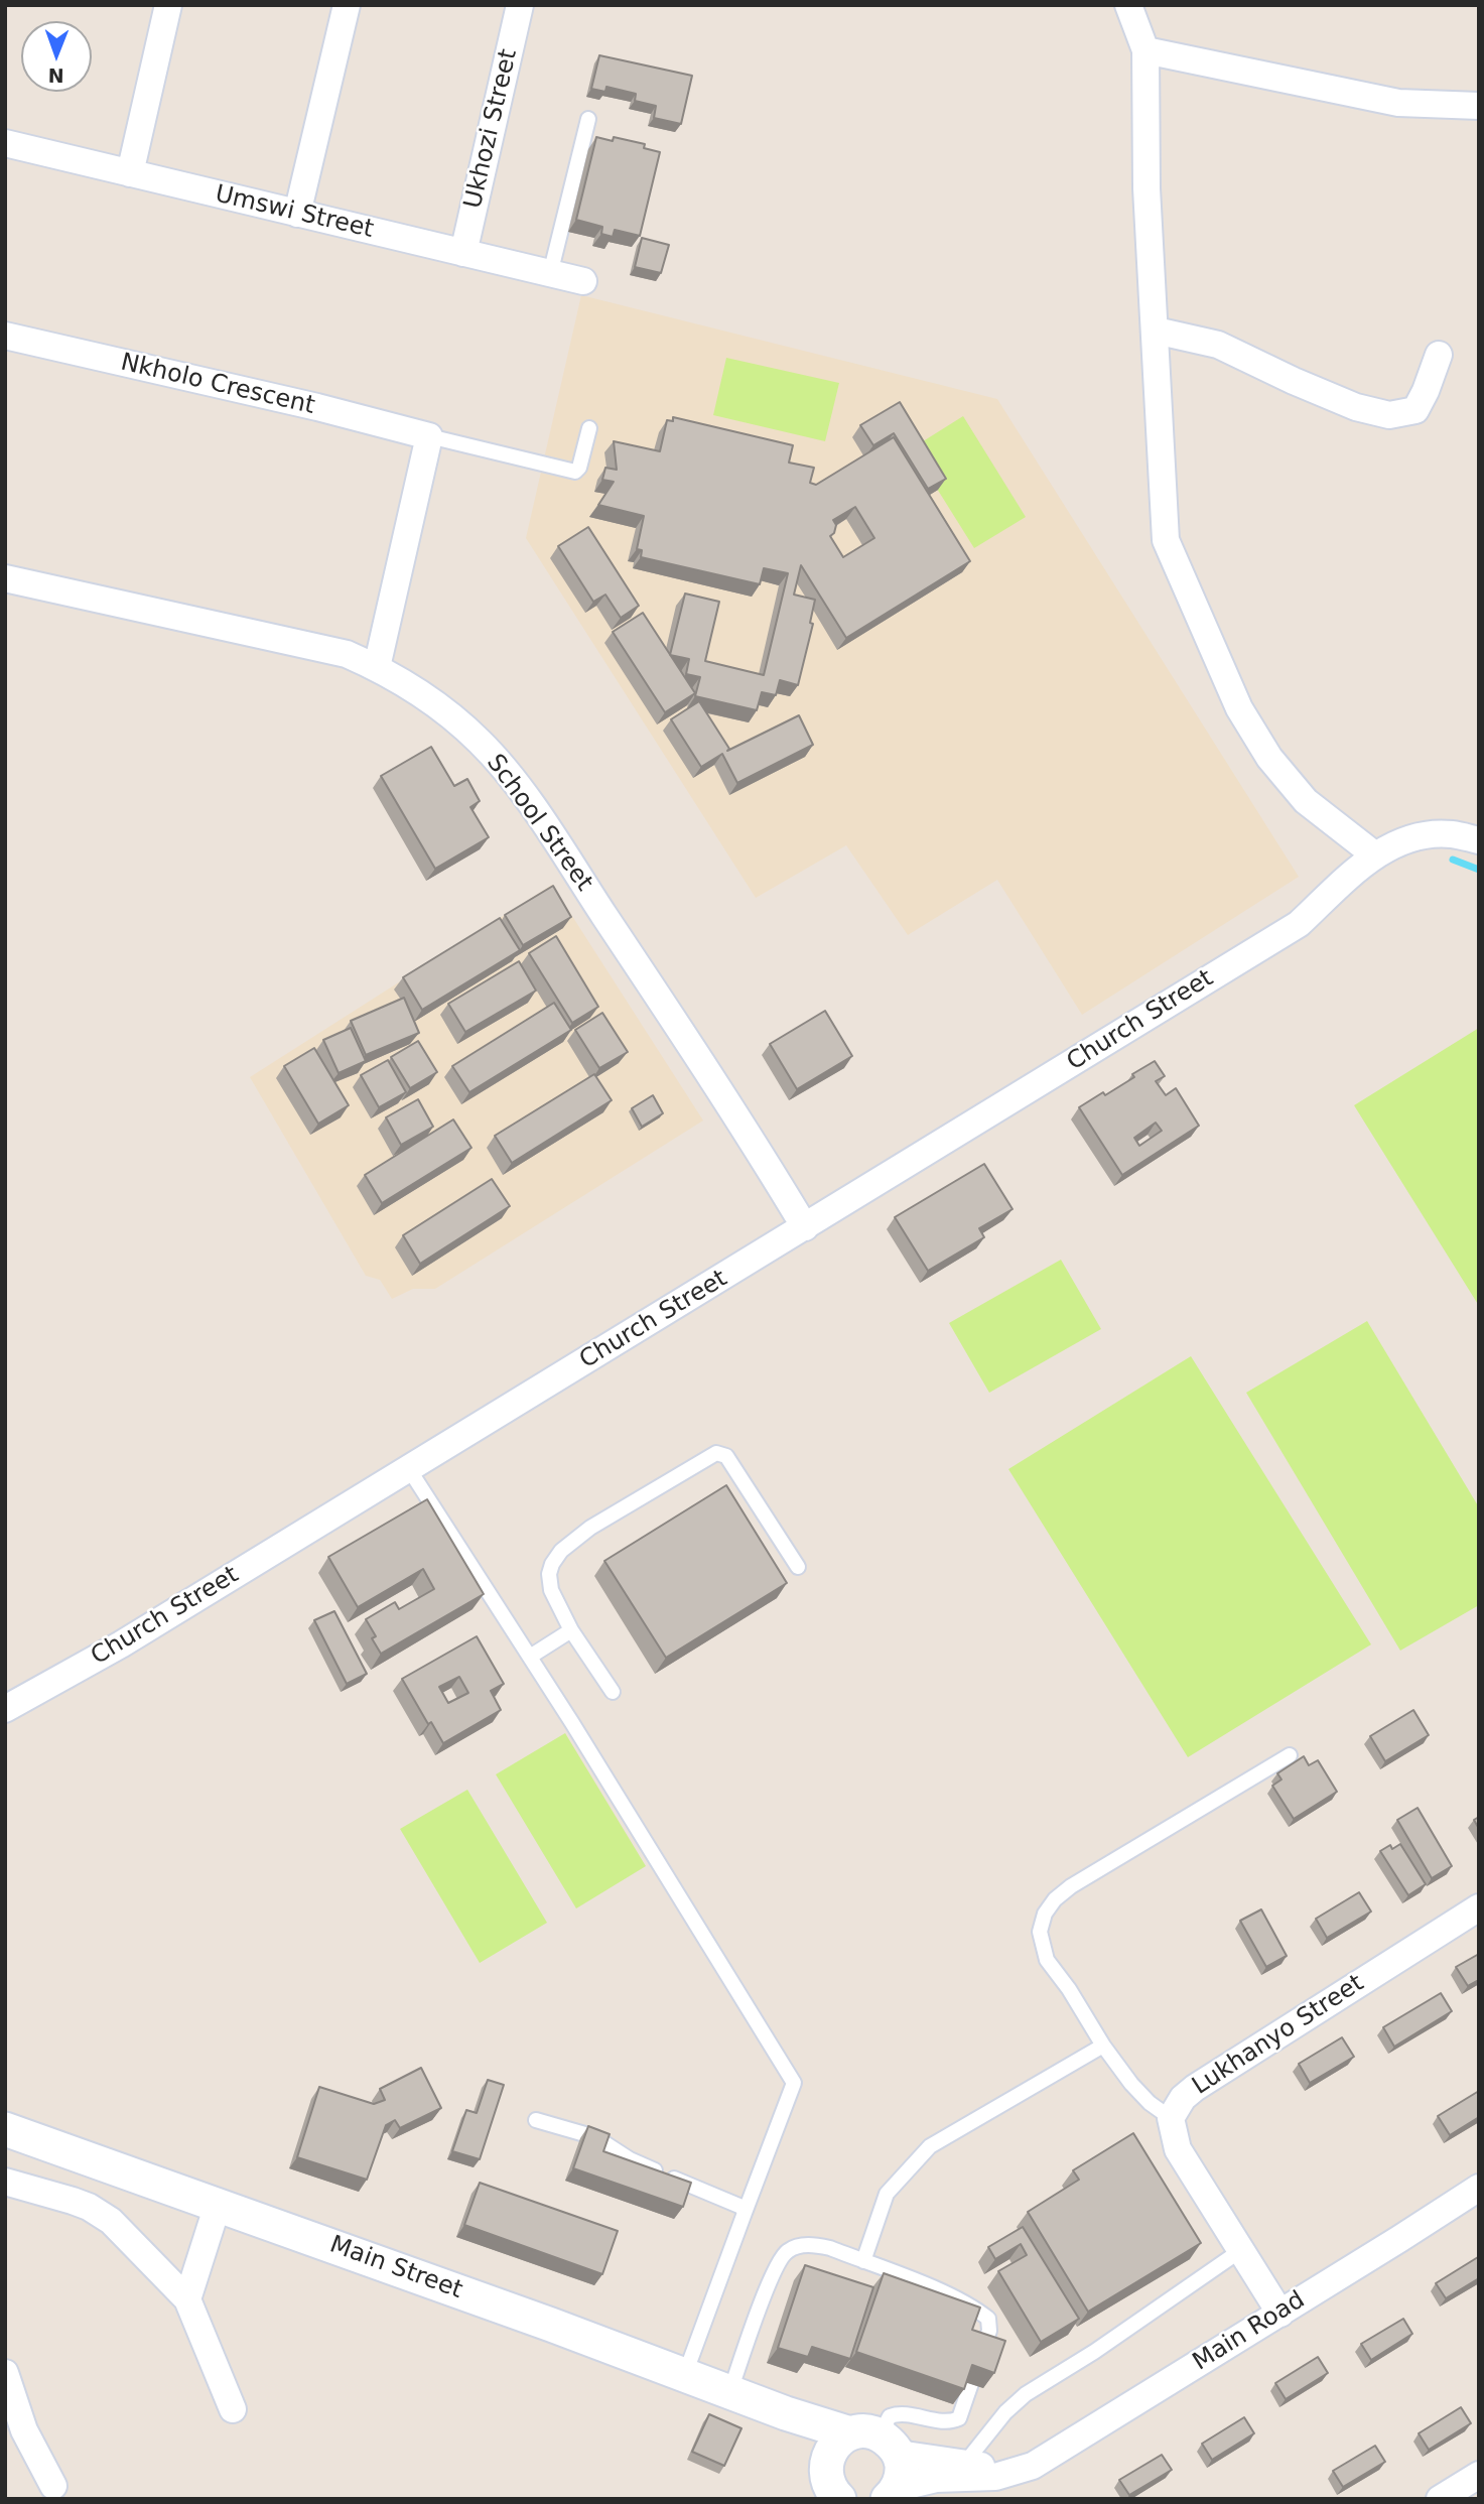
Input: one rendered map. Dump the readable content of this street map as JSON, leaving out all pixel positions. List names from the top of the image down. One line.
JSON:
{"streets":{"street":["Ukhozi Street","Umswi Street","Nkholo Crescent","School Street","Church Street","Lukhanyo Street","Main Street","Main Road"]},"crossings":[["Ukhozi Street","Umswi Street"],["School Street","Church Street"],["Lukhanyo Street","Main Road"]],"north":"bottom"}
